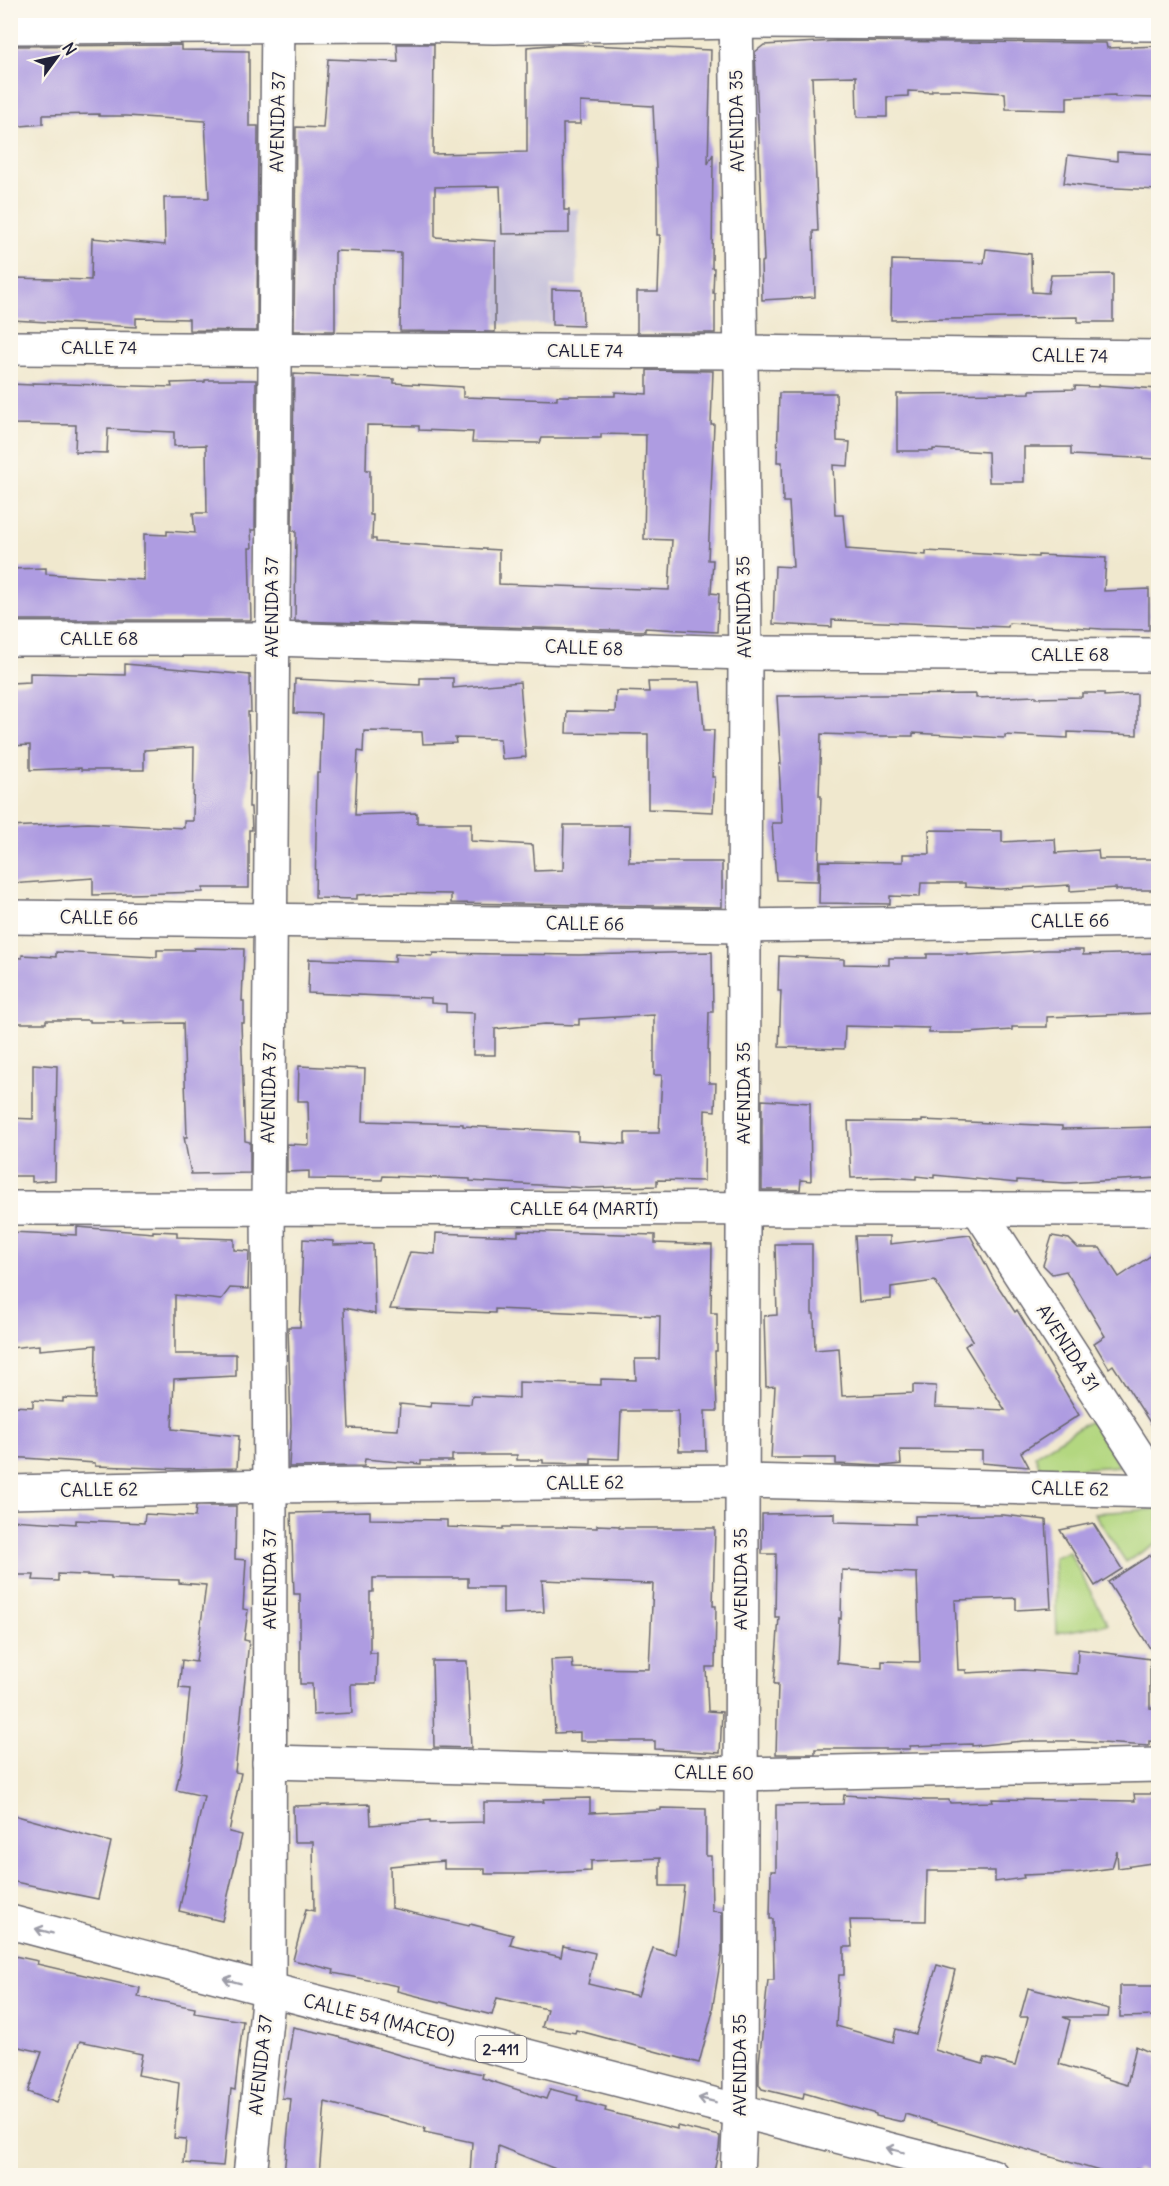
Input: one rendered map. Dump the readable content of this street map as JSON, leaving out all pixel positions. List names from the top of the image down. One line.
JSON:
{"streets":{"street":["AVENIDA 35","AVENIDA 37","CALLE 74","CALLE 68","CALLE 66","CALLE 64 (MARTÍ)","AVENIDA 31","CALLE 62","CALLE 60","CALLE 54 (MACEO)","2-411"]},"crossings":[["AVENIDA 35","CALLE 74"],["AVENIDA 35","CALLE 68"],["AVENIDA 35","CALLE 66"],["AVENIDA 35","CALLE 64 (MARTÍ)"],["AVENIDA 35","CALLE 62"],["AVENIDA 35","CALLE 60"],["AVENIDA 35","CALLE 54 (MACEO)"],["AVENIDA 37","CALLE 74"],["AVENIDA 37","CALLE 68"],["AVENIDA 37","CALLE 66"],["AVENIDA 37","CALLE 64 (MARTÍ)"],["AVENIDA 37","CALLE 62"],["AVENIDA 37","CALLE 60"],["AVENIDA 37","CALLE 54 (MACEO)"],["CALLE 64 (MARTÍ)","AVENIDA 31"],["AVENIDA 31","CALLE 62"]],"one_way":["CALLE 54 (MACEO)"],"north":"top right"}
